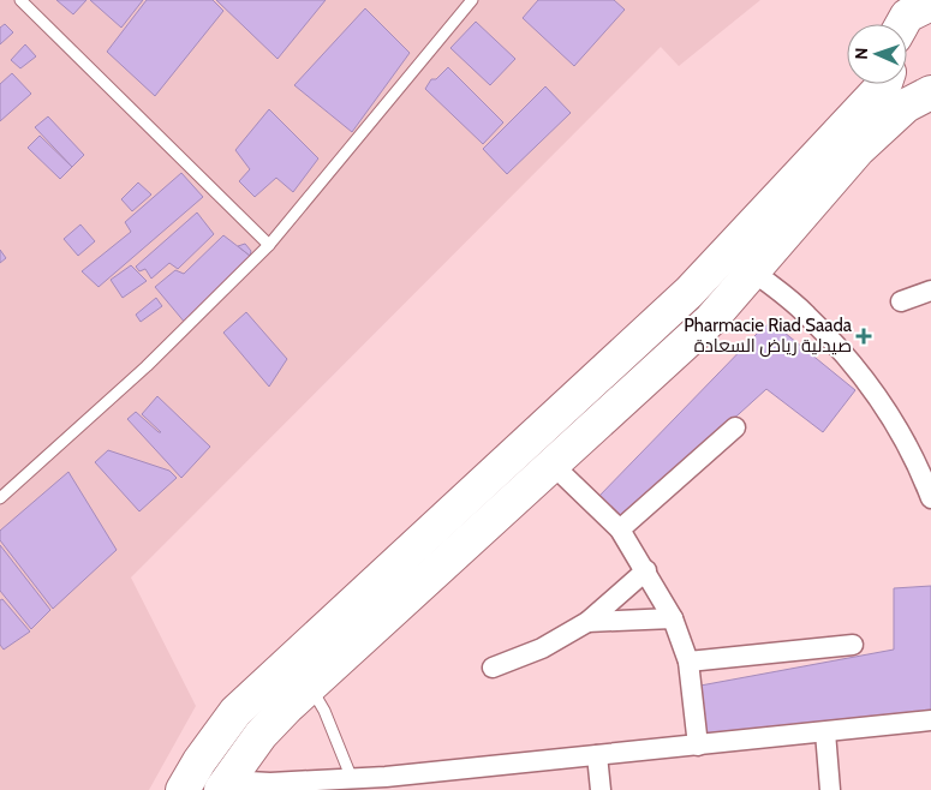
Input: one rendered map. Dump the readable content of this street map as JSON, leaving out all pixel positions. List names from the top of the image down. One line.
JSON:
{"places":{"health":["Pharmacie Riad Saada صيدلية رياض السعادة"]},"north":"left"}
